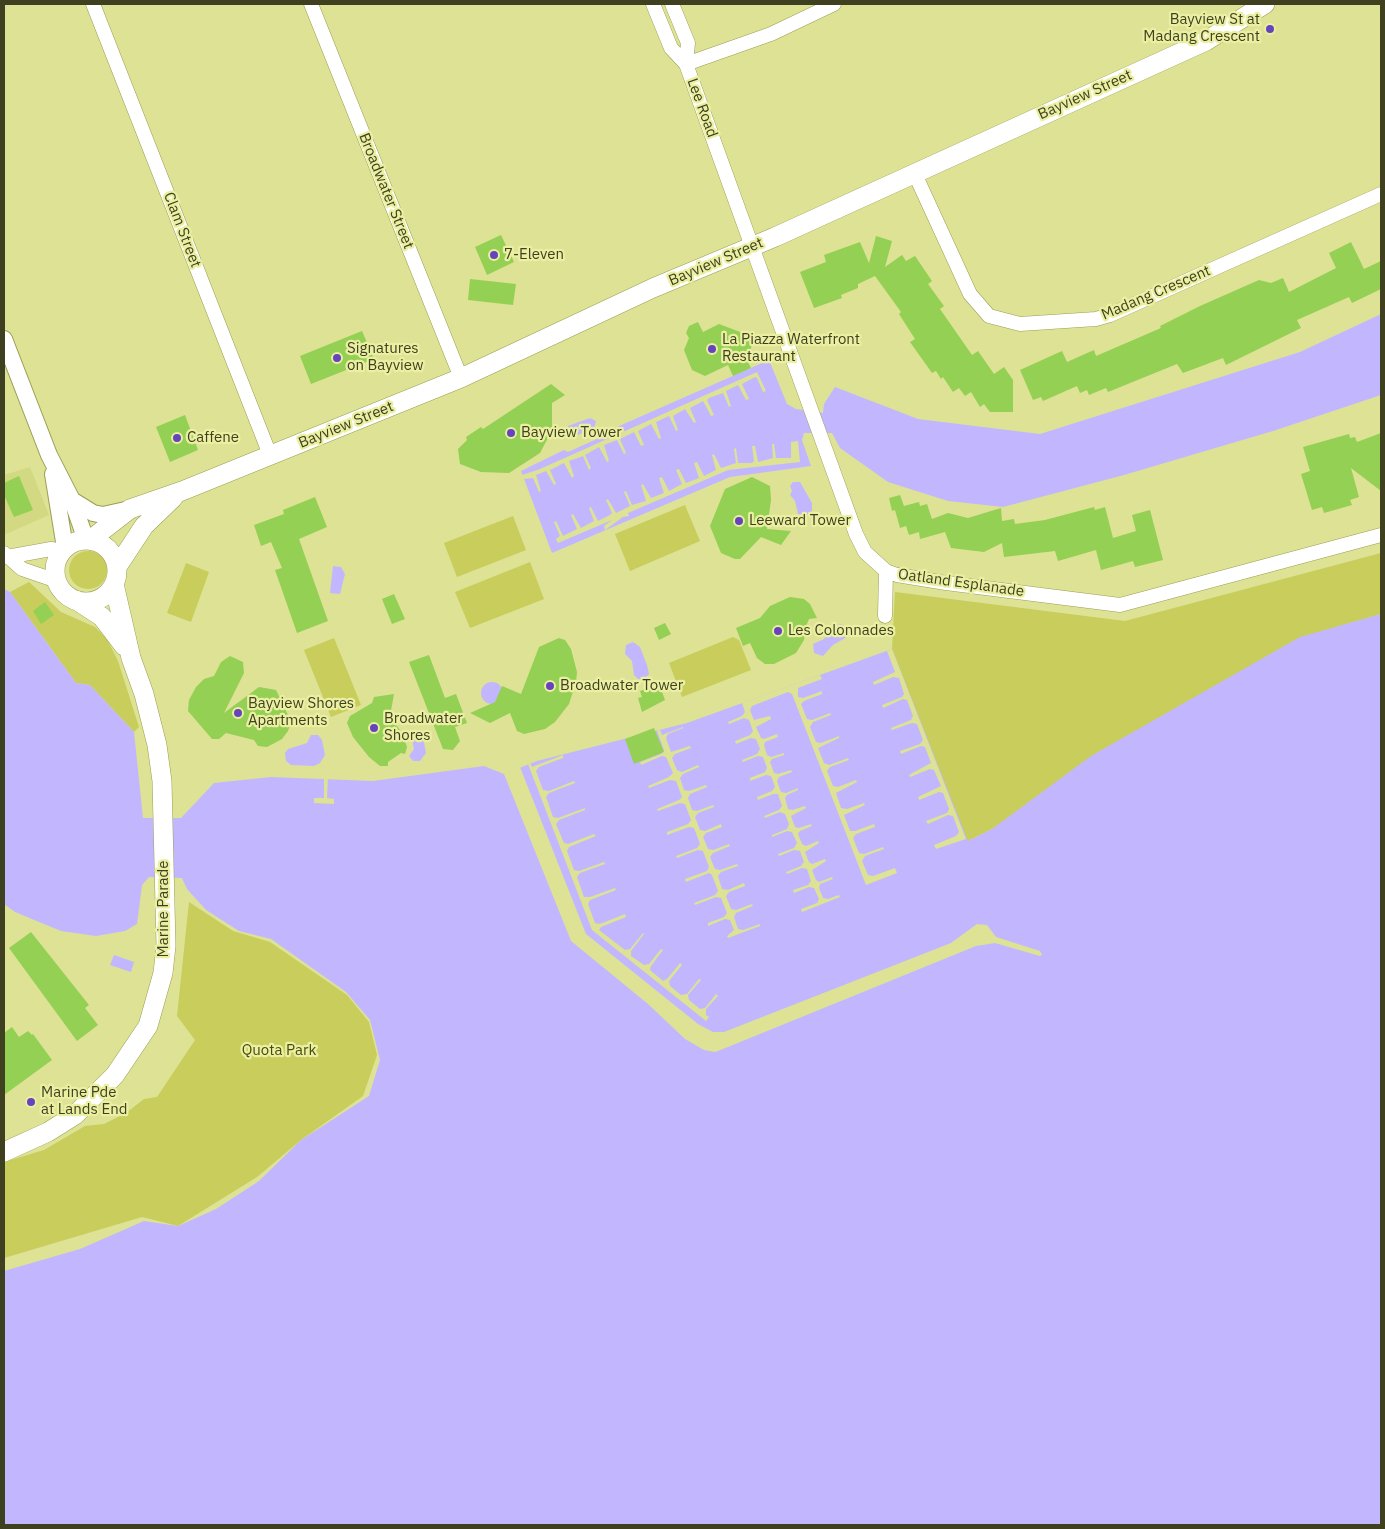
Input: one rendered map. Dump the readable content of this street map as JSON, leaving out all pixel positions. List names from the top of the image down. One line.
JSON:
{"streets":{"main road":["Bayview Street","Marine Parade"],"street":["Lee Road","Broadwater Street","Clam Street","Madang Crescent","Oatland Esplanade"]},"crossings":[["Bayview Street","Lee Road"],["Bayview Street","Broadwater Street"],["Bayview Street","Clam Street"],["Bayview Street","Madang Crescent"],["Bayview Street","Oatland Esplanade"],["Bayview Street","Marine Parade"],["Lee Road","Oatland Esplanade"]],"parks":["Quota Park"],"places":["Bayview St at Madang Crescent","7-Eleven","La Piazza Waterfront Restaurant","Signatures on Bayview","Bayview Tower","Caffene","Leeward Tower","Les Colonnades","Broadwater Tower","Bayview Shores Apartments","Broadwater Shores","Marine Pde at Lands End"]}
